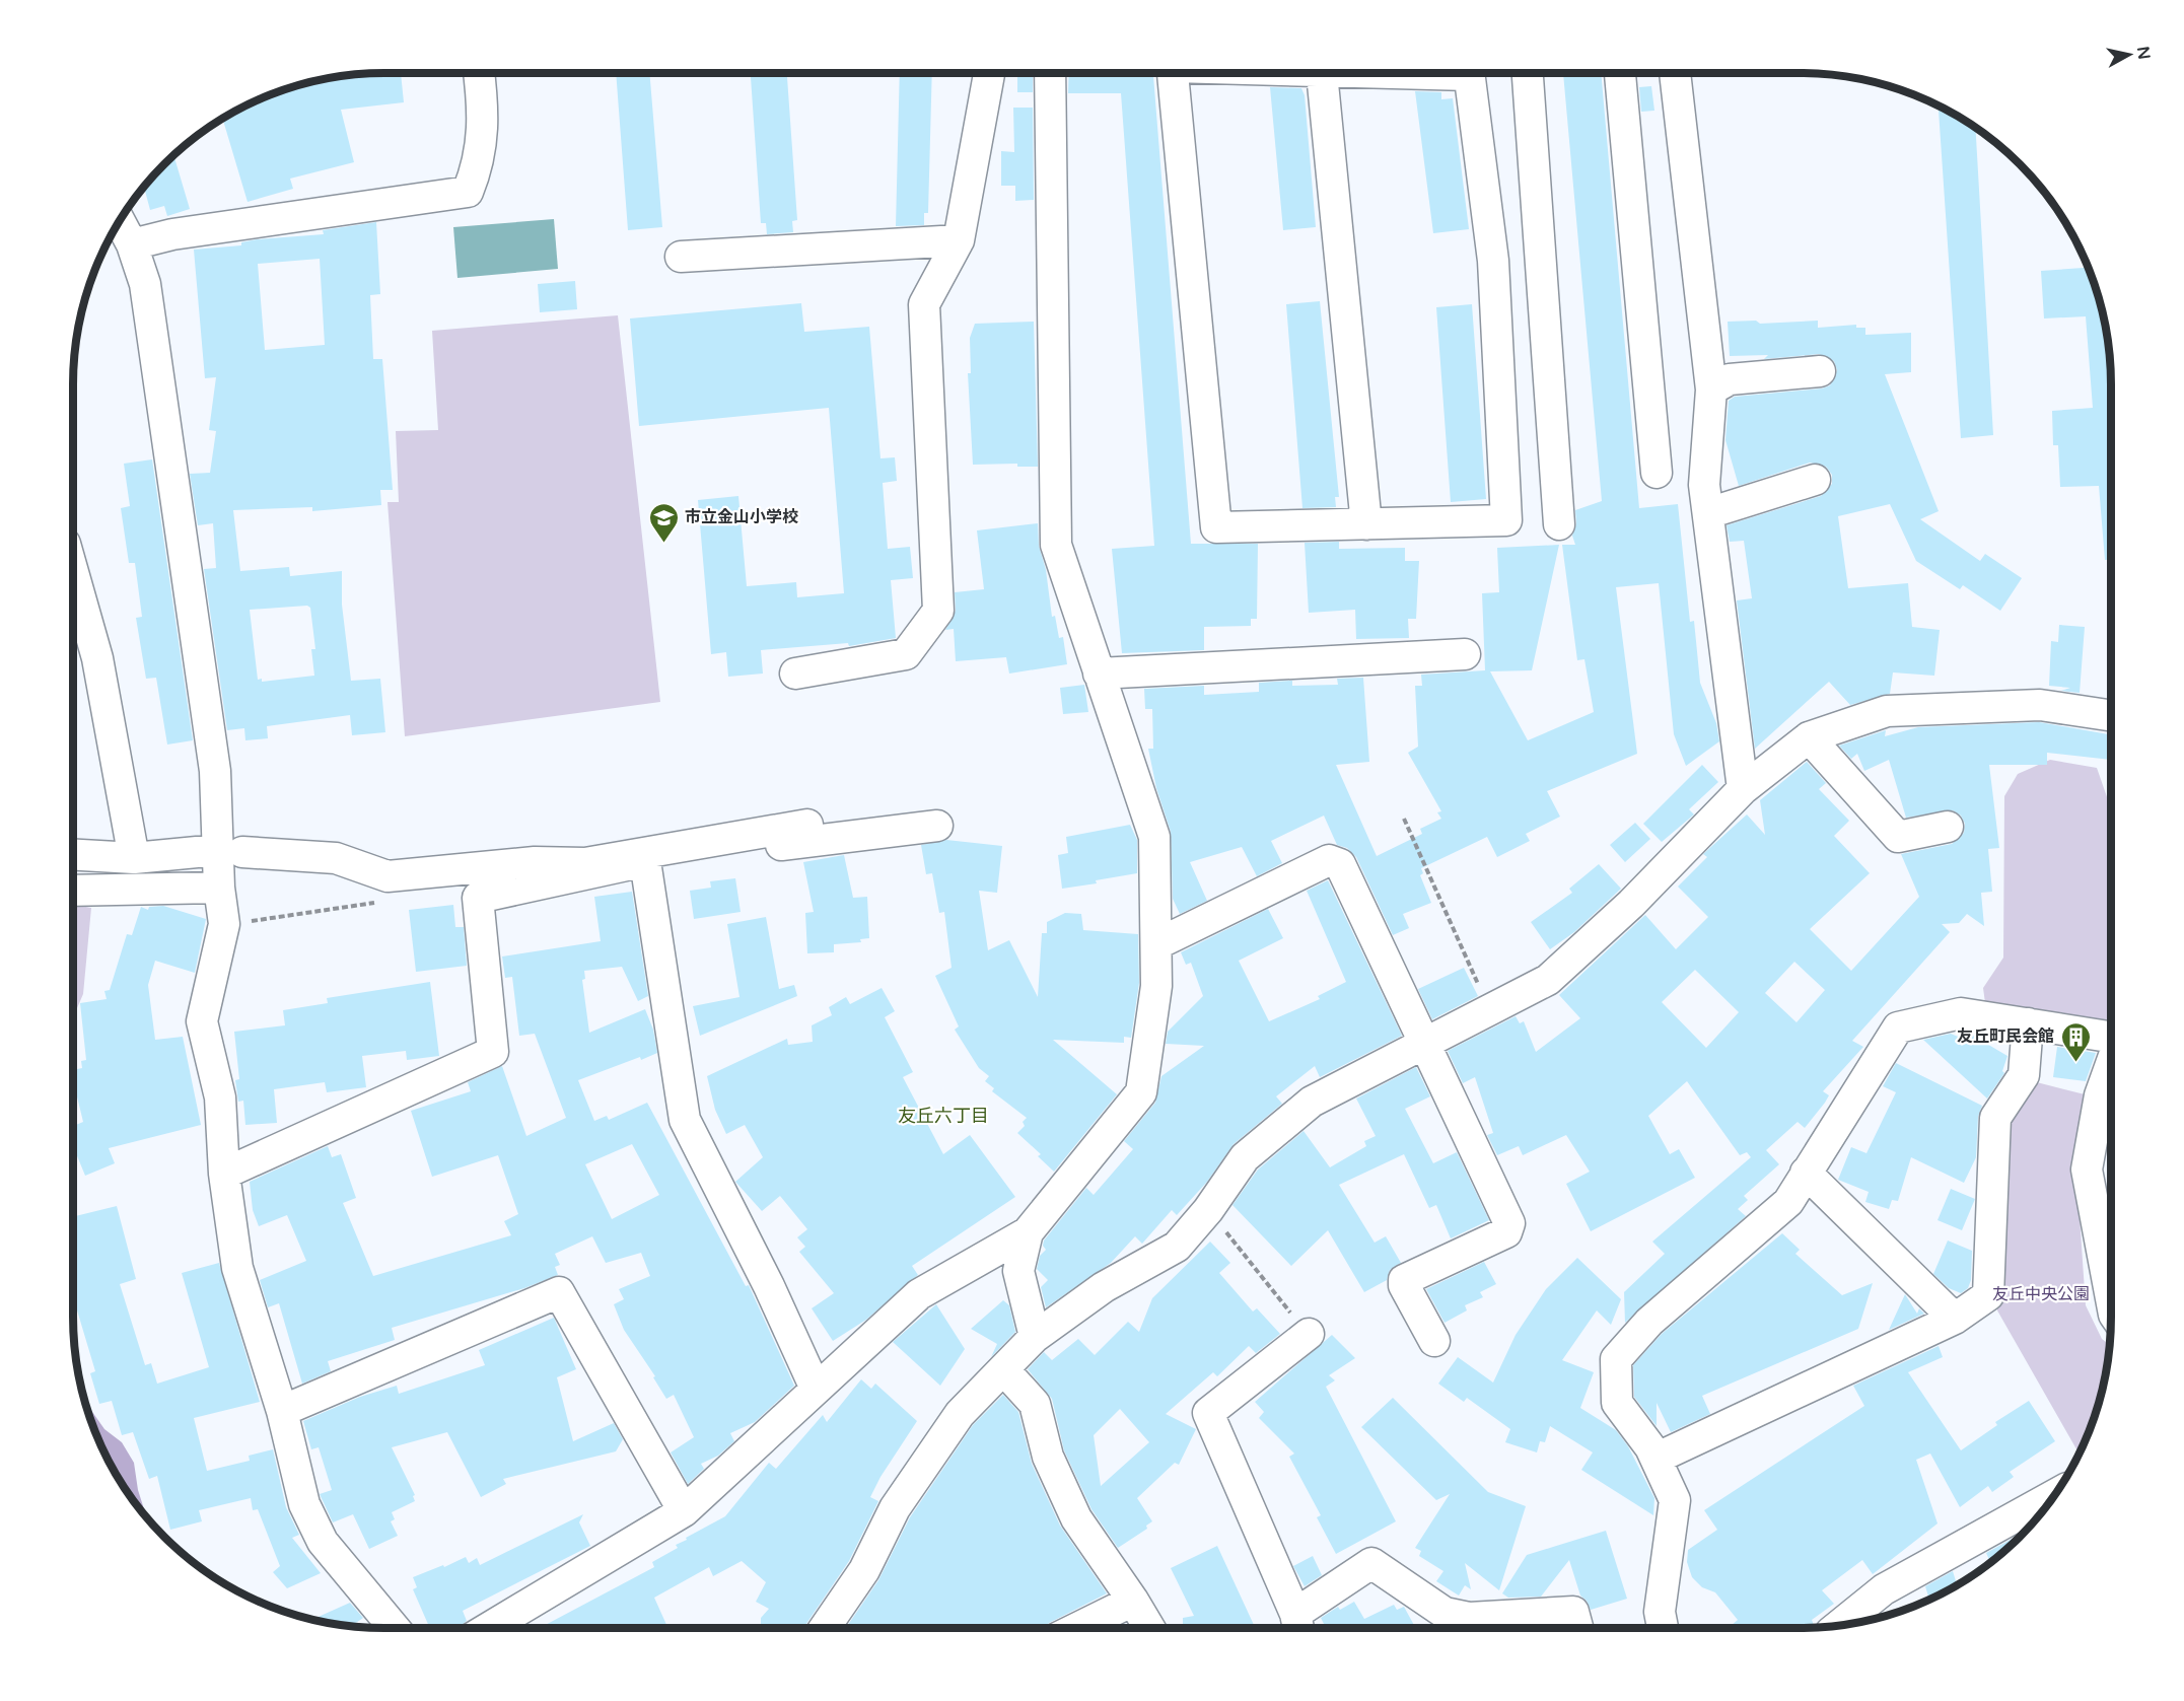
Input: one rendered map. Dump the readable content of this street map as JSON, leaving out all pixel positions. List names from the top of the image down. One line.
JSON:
{"districts":["友丘六丁目"],"parks":["友丘中央公園"],"places":{"school or university":["市立金山小学校"],"building":["友丘町民会館"]},"north":"right"}
